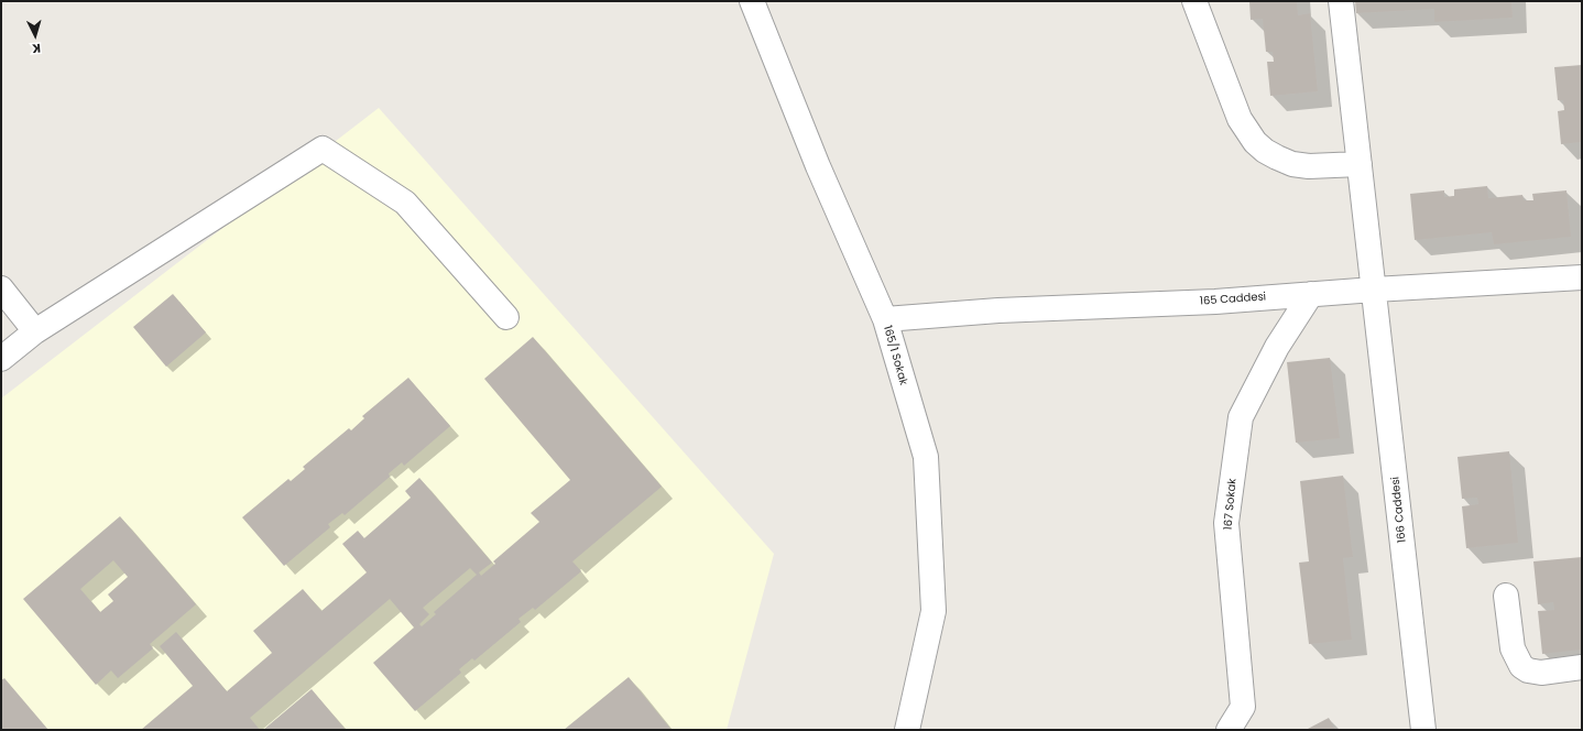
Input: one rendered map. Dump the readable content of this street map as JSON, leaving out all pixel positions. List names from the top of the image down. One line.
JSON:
{"streets":{"street":["165 Caddesi","165/1 Sokak","167 Sokak","166 Caddesi"]},"crossings":[["165 Caddesi","165/1 Sokak"],["165 Caddesi","167 Sokak"],["165 Caddesi","166 Caddesi"]],"north":"bottom"}
